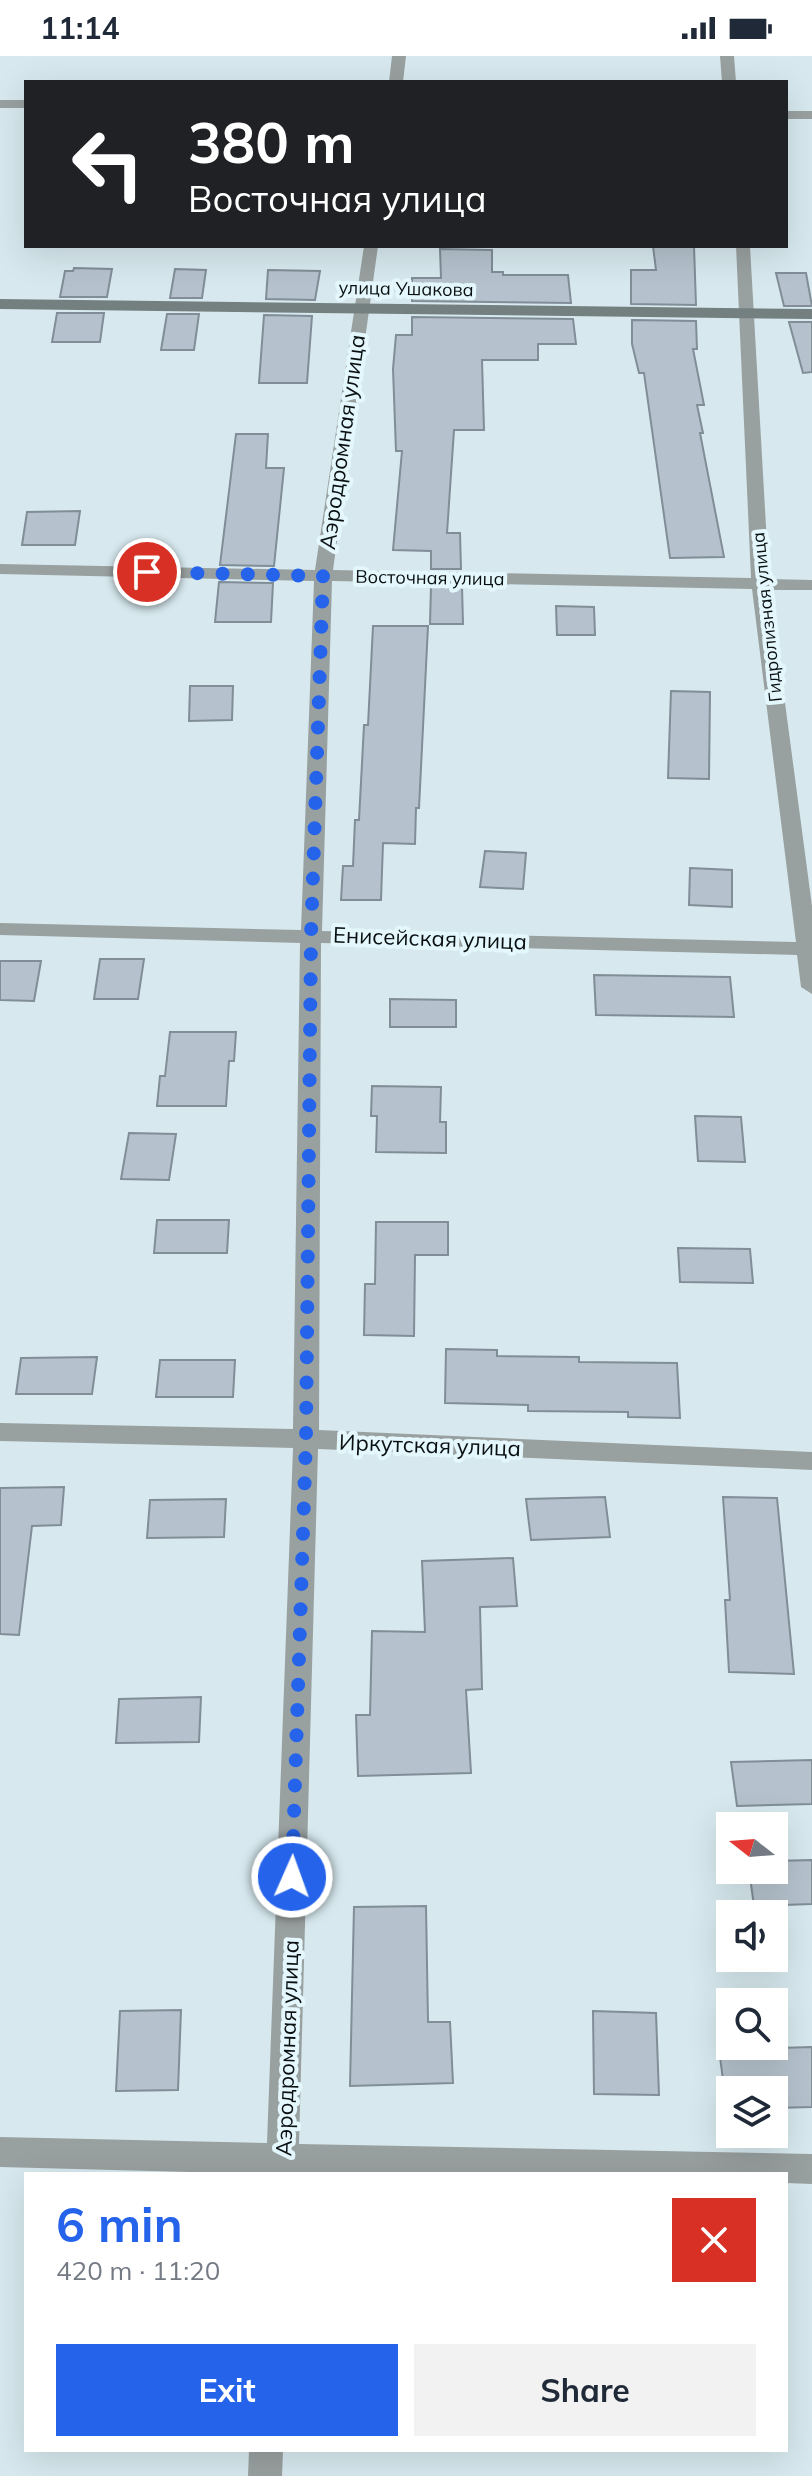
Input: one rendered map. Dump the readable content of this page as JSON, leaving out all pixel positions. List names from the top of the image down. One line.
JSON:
{"streets":{"street":["улица Ушакова","Аэродромная улица","Восточная улица","Гидролизная улица","Енисейская улица","Иркутская улица"]},"crossings":[["улица Ушакова","Аэродромная улица"],["улица Ушакова","Гидролизная улица"],["Аэродромная улица","Восточная улица"],["Аэродромная улица","Енисейская улица"],["Аэродромная улица","Иркутская улица"],["Восточная улица","Гидролизная улица"],["Гидролизная улица","Енисейская улица"]],"north":"left","page":{"status":"11:14","turn":["380 m","Восточная улица"],"heading":["6 min","420 m · 11:20"],"buttons":["Exit","Share"]}}
